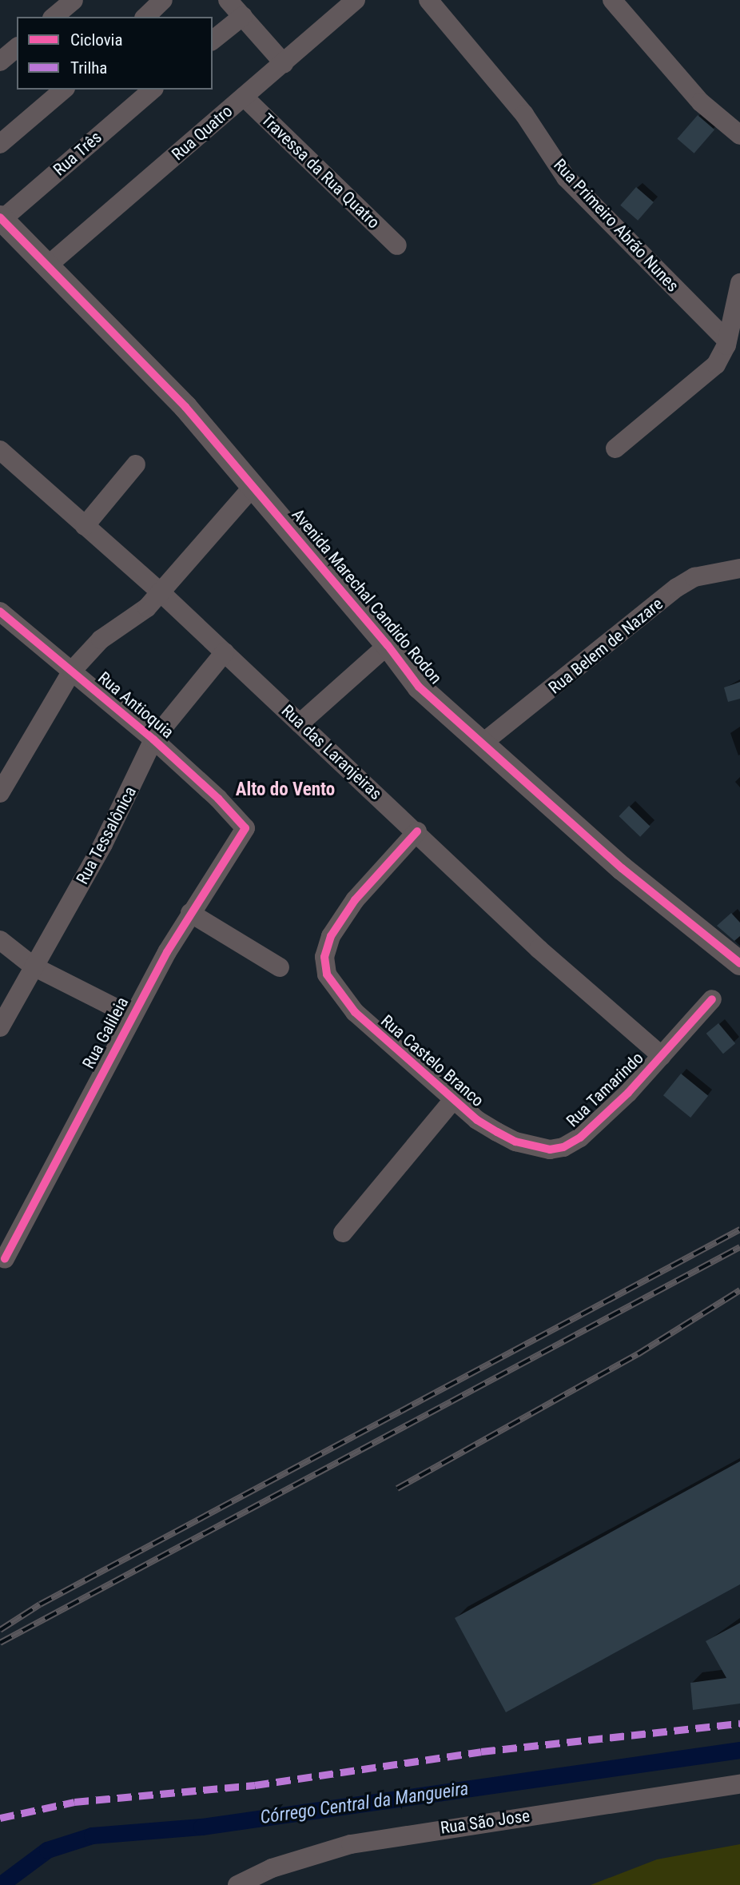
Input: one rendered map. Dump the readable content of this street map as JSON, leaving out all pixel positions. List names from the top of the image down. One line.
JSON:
{"streets":{"street":["Rua Quatro","Rua Três","Travessa da Rua Quatro","Rua Primeiro Abrão Nunes","Avenida Marechal Candido Rodon","Rua Belem de Nazare","Rua Antioquia","Rua das Laranjeiras","Rua Tessalônica","Rua Galileia","Rua Castelo Branco","Rua Tamarindo","Rua São Jose"]},"crossings":[["Rua Quatro","Travessa da Rua Quatro"],["Rua Quatro","Avenida Marechal Candido Rodon"],["Rua Três","Avenida Marechal Candido Rodon"],["Avenida Marechal Candido Rodon","Rua Belem de Nazare"],["Rua Antioquia","Rua Tessalônica"],["Rua Antioquia","Rua Galileia"],["Rua das Laranjeiras","Rua Tessalônica"],["Rua das Laranjeiras","Rua Castelo Branco"],["Rua das Laranjeiras","Rua Tamarindo"],["Rua Castelo Branco","Rua Tamarindo"]],"districts":["Alto do Vento"],"water":["Córrego Central da Mangueira"],"legend":["Ciclovia","Trilha"]}
